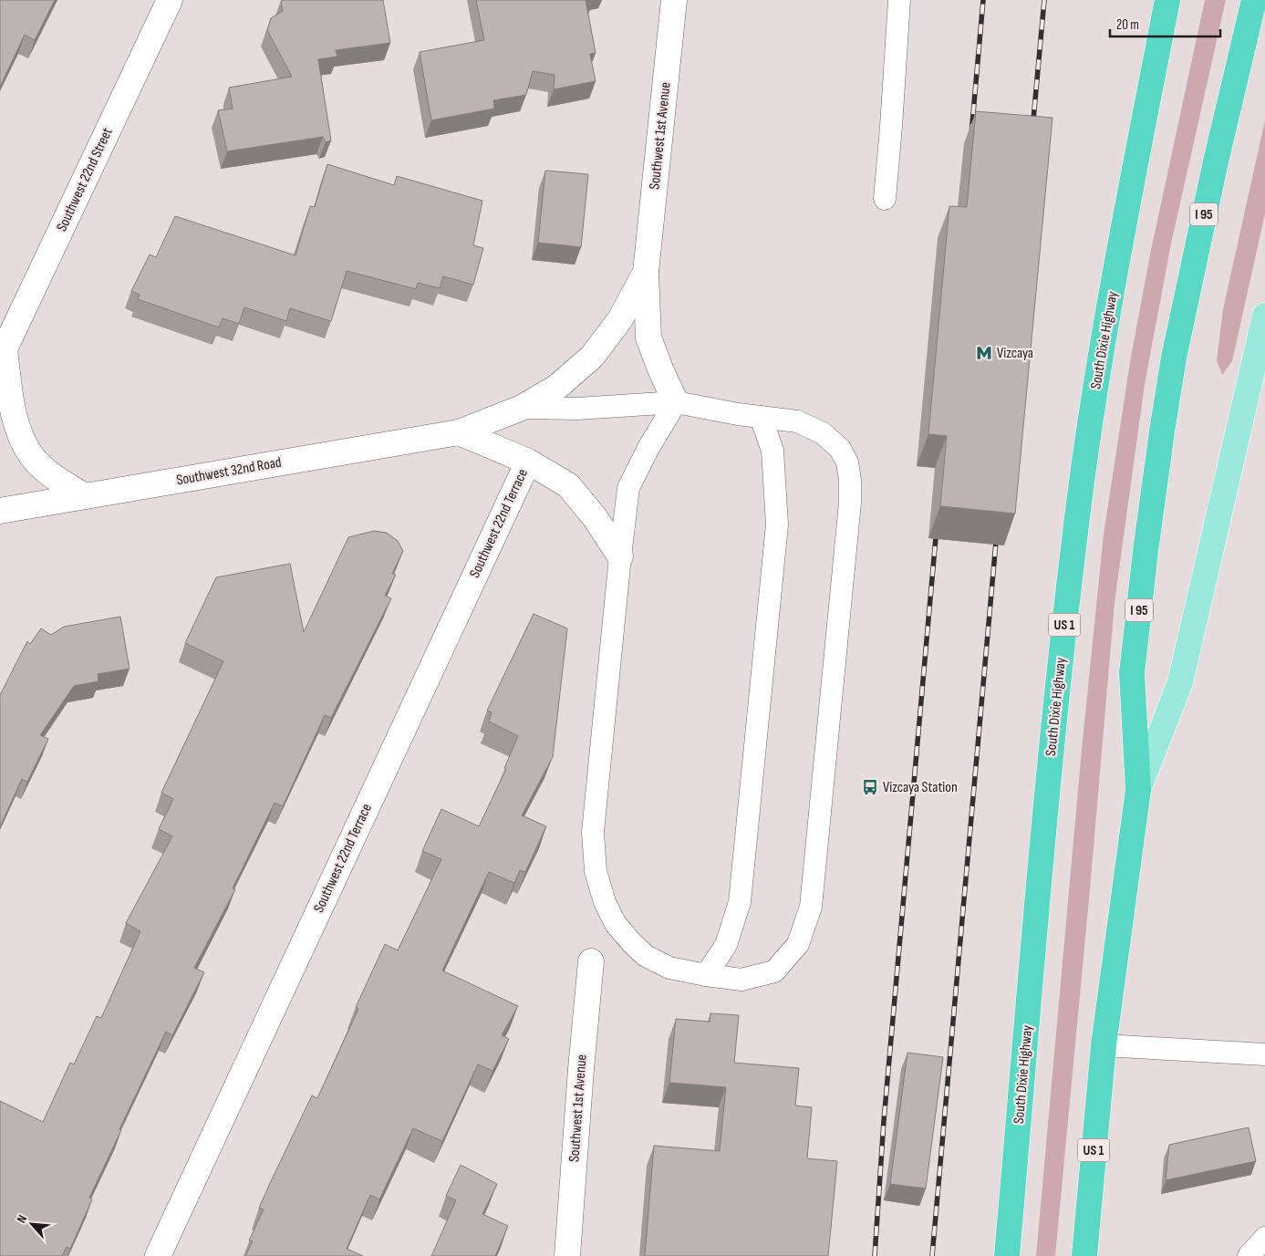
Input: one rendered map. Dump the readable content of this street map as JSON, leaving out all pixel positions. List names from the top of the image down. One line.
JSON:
{"streets":{"highway":["I 95","South Dixie Highway","US 1"],"street":["Southwest 1st Avenue","Southwest 22nd Street","Southwest 32nd Road","Southwest 22nd Terrace"]},"crossings":[["Southwest 1st Avenue","Southwest 32nd Road"],["I 95","US 1"]],"places":{"metro station":["Vizcaya"],"bus stop":["Vizcaya Station"]},"scale_bar":"20 m","north":"top left"}
